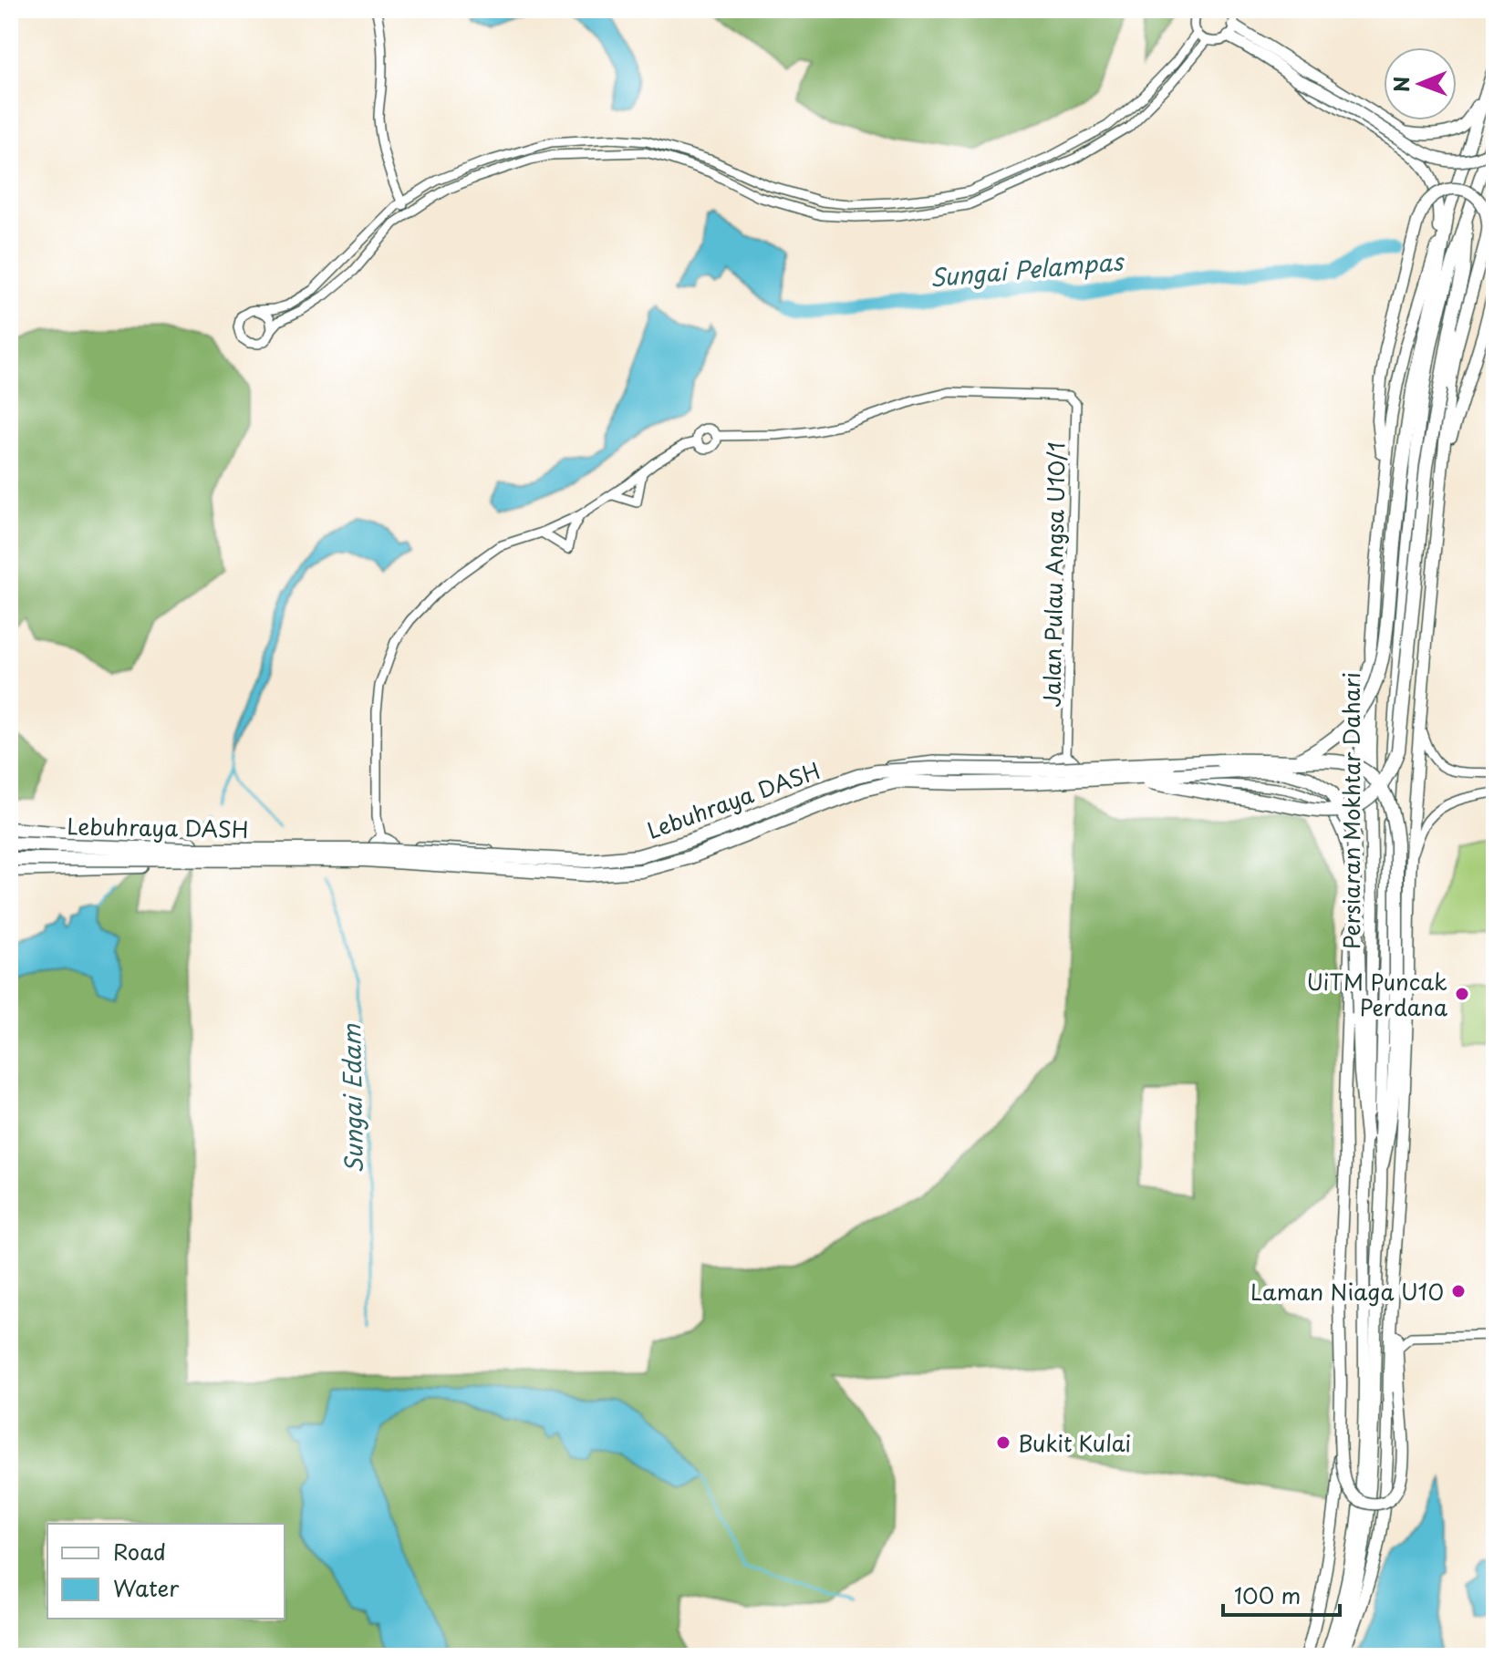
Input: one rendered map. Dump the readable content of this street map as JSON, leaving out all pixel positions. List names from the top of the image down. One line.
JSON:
{"streets":{"highway":["Lebuhraya DASH"],"main road":["Persiaran Mokhtar Dahari"],"street":["Jalan Pulau Angsa U10/1"]},"crossings":[["Lebuhraya DASH","Persiaran Mokhtar Dahari"]],"water":["Sungai Pelampas","Sungai Edam"],"places":["UiTM Puncak Perdana","Laman Niaga U10","Bukit Kulai"],"legend":["Road","Water"],"scale_bar":"100 m","north":"left"}
